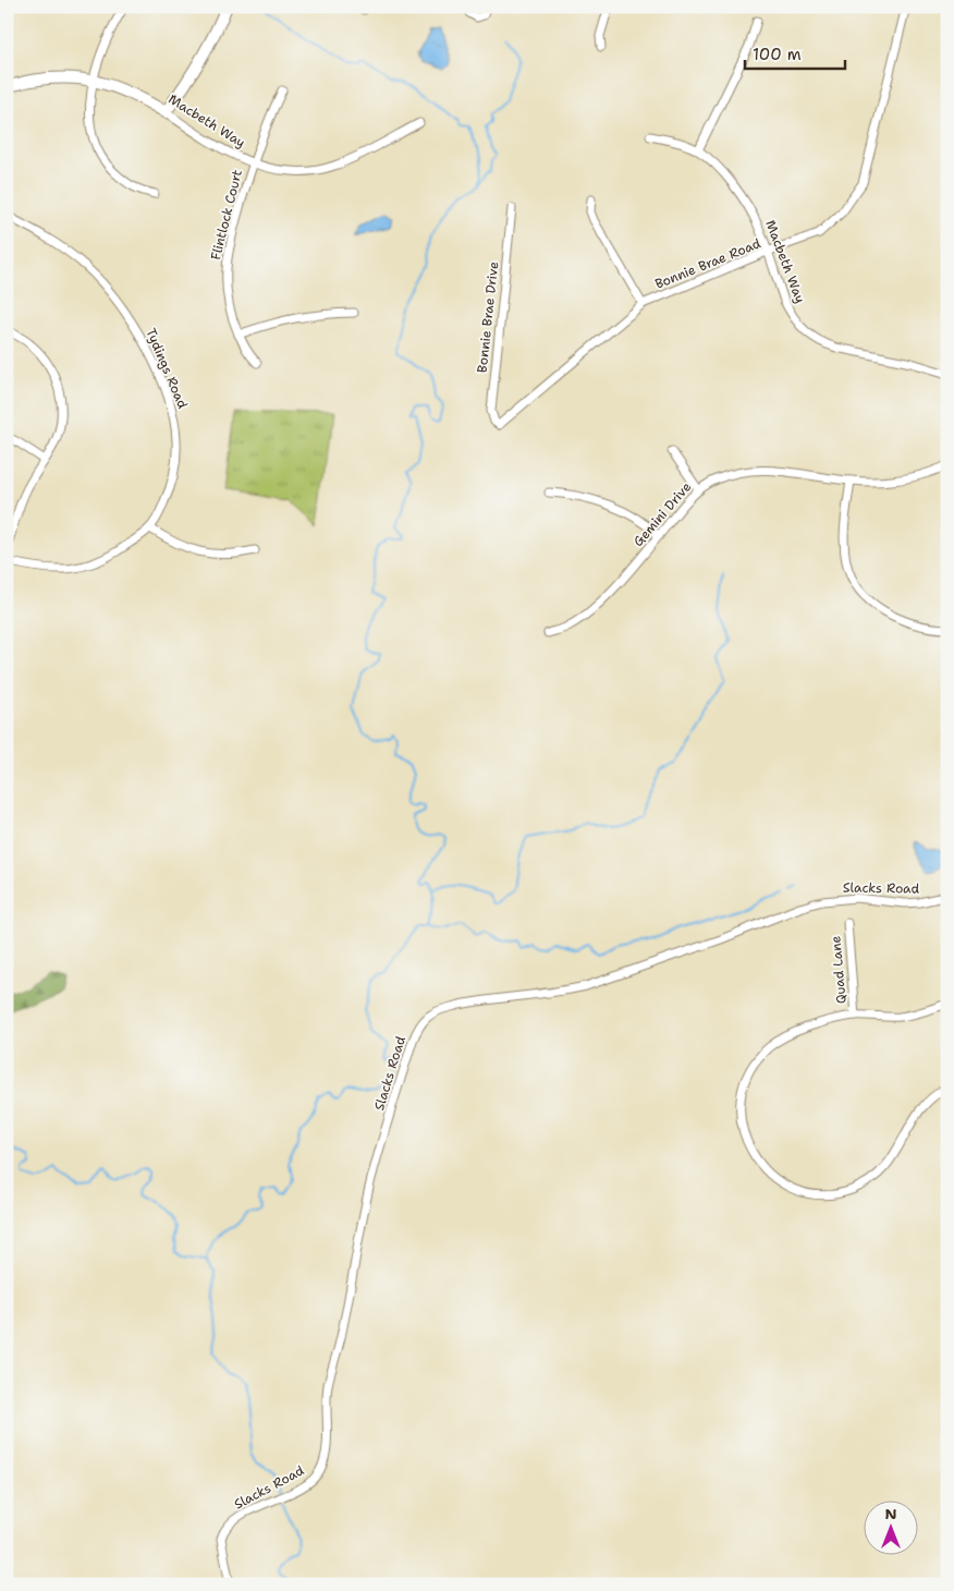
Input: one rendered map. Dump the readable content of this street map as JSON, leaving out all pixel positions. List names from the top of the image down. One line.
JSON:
{"streets":{"street":["Macbeth Way","Flintlock Court","Bonnie Brae Road","Bonnie Brae Drive","Tydings Road","Gemini Drive","Slacks Road","Quad Lane"]},"crossings":[["Macbeth Way","Flintlock Court"],["Macbeth Way","Bonnie Brae Road"],["Bonnie Brae Road","Bonnie Brae Drive"]],"scale_bar":"100 m","north":"top"}
